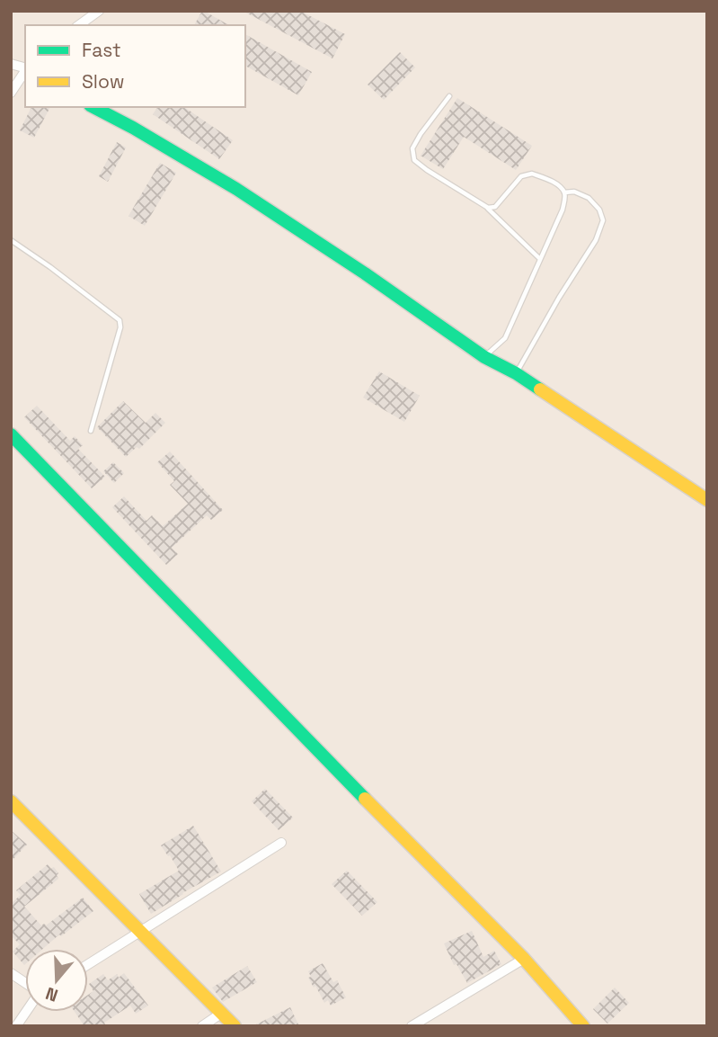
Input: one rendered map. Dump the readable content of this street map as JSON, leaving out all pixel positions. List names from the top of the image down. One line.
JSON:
{"legend":["Fast","Slow"],"north":"bottom"}
